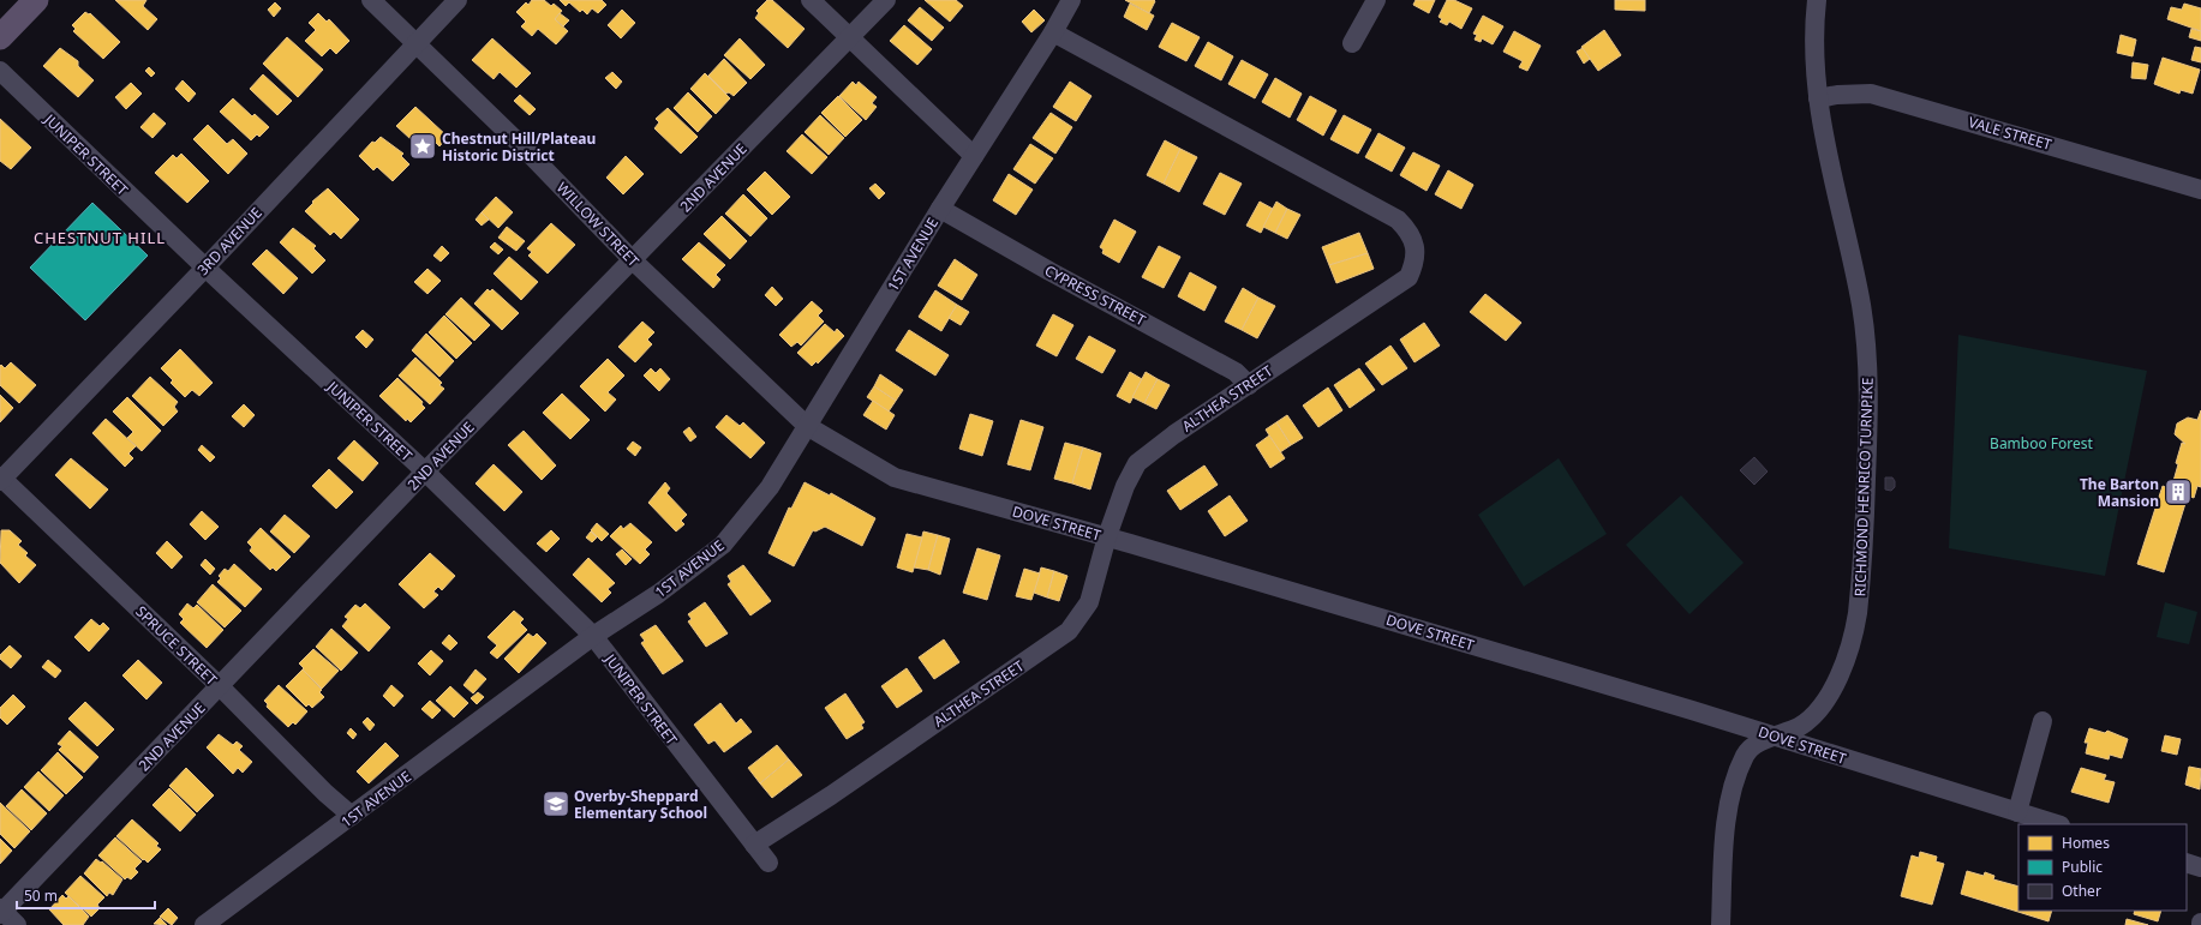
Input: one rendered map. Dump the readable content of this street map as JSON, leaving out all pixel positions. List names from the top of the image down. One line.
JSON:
{"streets":{"street":["VALE STREET","JUNIPER STREET","2ND AVENUE","WILLOW STREET","3RD AVENUE","1ST AVENUE","CYPRESS STREET","ALTHEA STREET","RICHMOND HENRICO TURNPIKE","DOVE STREET","SPRUCE STREET"]},"crossings":[["VALE STREET","RICHMOND HENRICO TURNPIKE"],["JUNIPER STREET","2ND AVENUE"],["JUNIPER STREET","3RD AVENUE"],["JUNIPER STREET","1ST AVENUE"],["JUNIPER STREET","ALTHEA STREET"],["2ND AVENUE","WILLOW STREET"],["2ND AVENUE","SPRUCE STREET"],["WILLOW STREET","3RD AVENUE"],["WILLOW STREET","1ST AVENUE"],["WILLOW STREET","DOVE STREET"],["3RD AVENUE","SPRUCE STREET"],["1ST AVENUE","CYPRESS STREET"],["1ST AVENUE","ALTHEA STREET"],["1ST AVENUE","DOVE STREET"],["1ST AVENUE","SPRUCE STREET"],["CYPRESS STREET","ALTHEA STREET"],["ALTHEA STREET","DOVE STREET"],["RICHMOND HENRICO TURNPIKE","DOVE STREET"]],"districts":["CHESTNUT HILL"],"parks":["Bamboo Forest"],"places":{"place":["Chestnut Hill/Plateau Historic District"],"building":["The Barton Mansion"],"school or university":["Overby-Sheppard Elementary School"]},"legend":["Homes","Public","Other"],"scale_bar":"50 m"}
